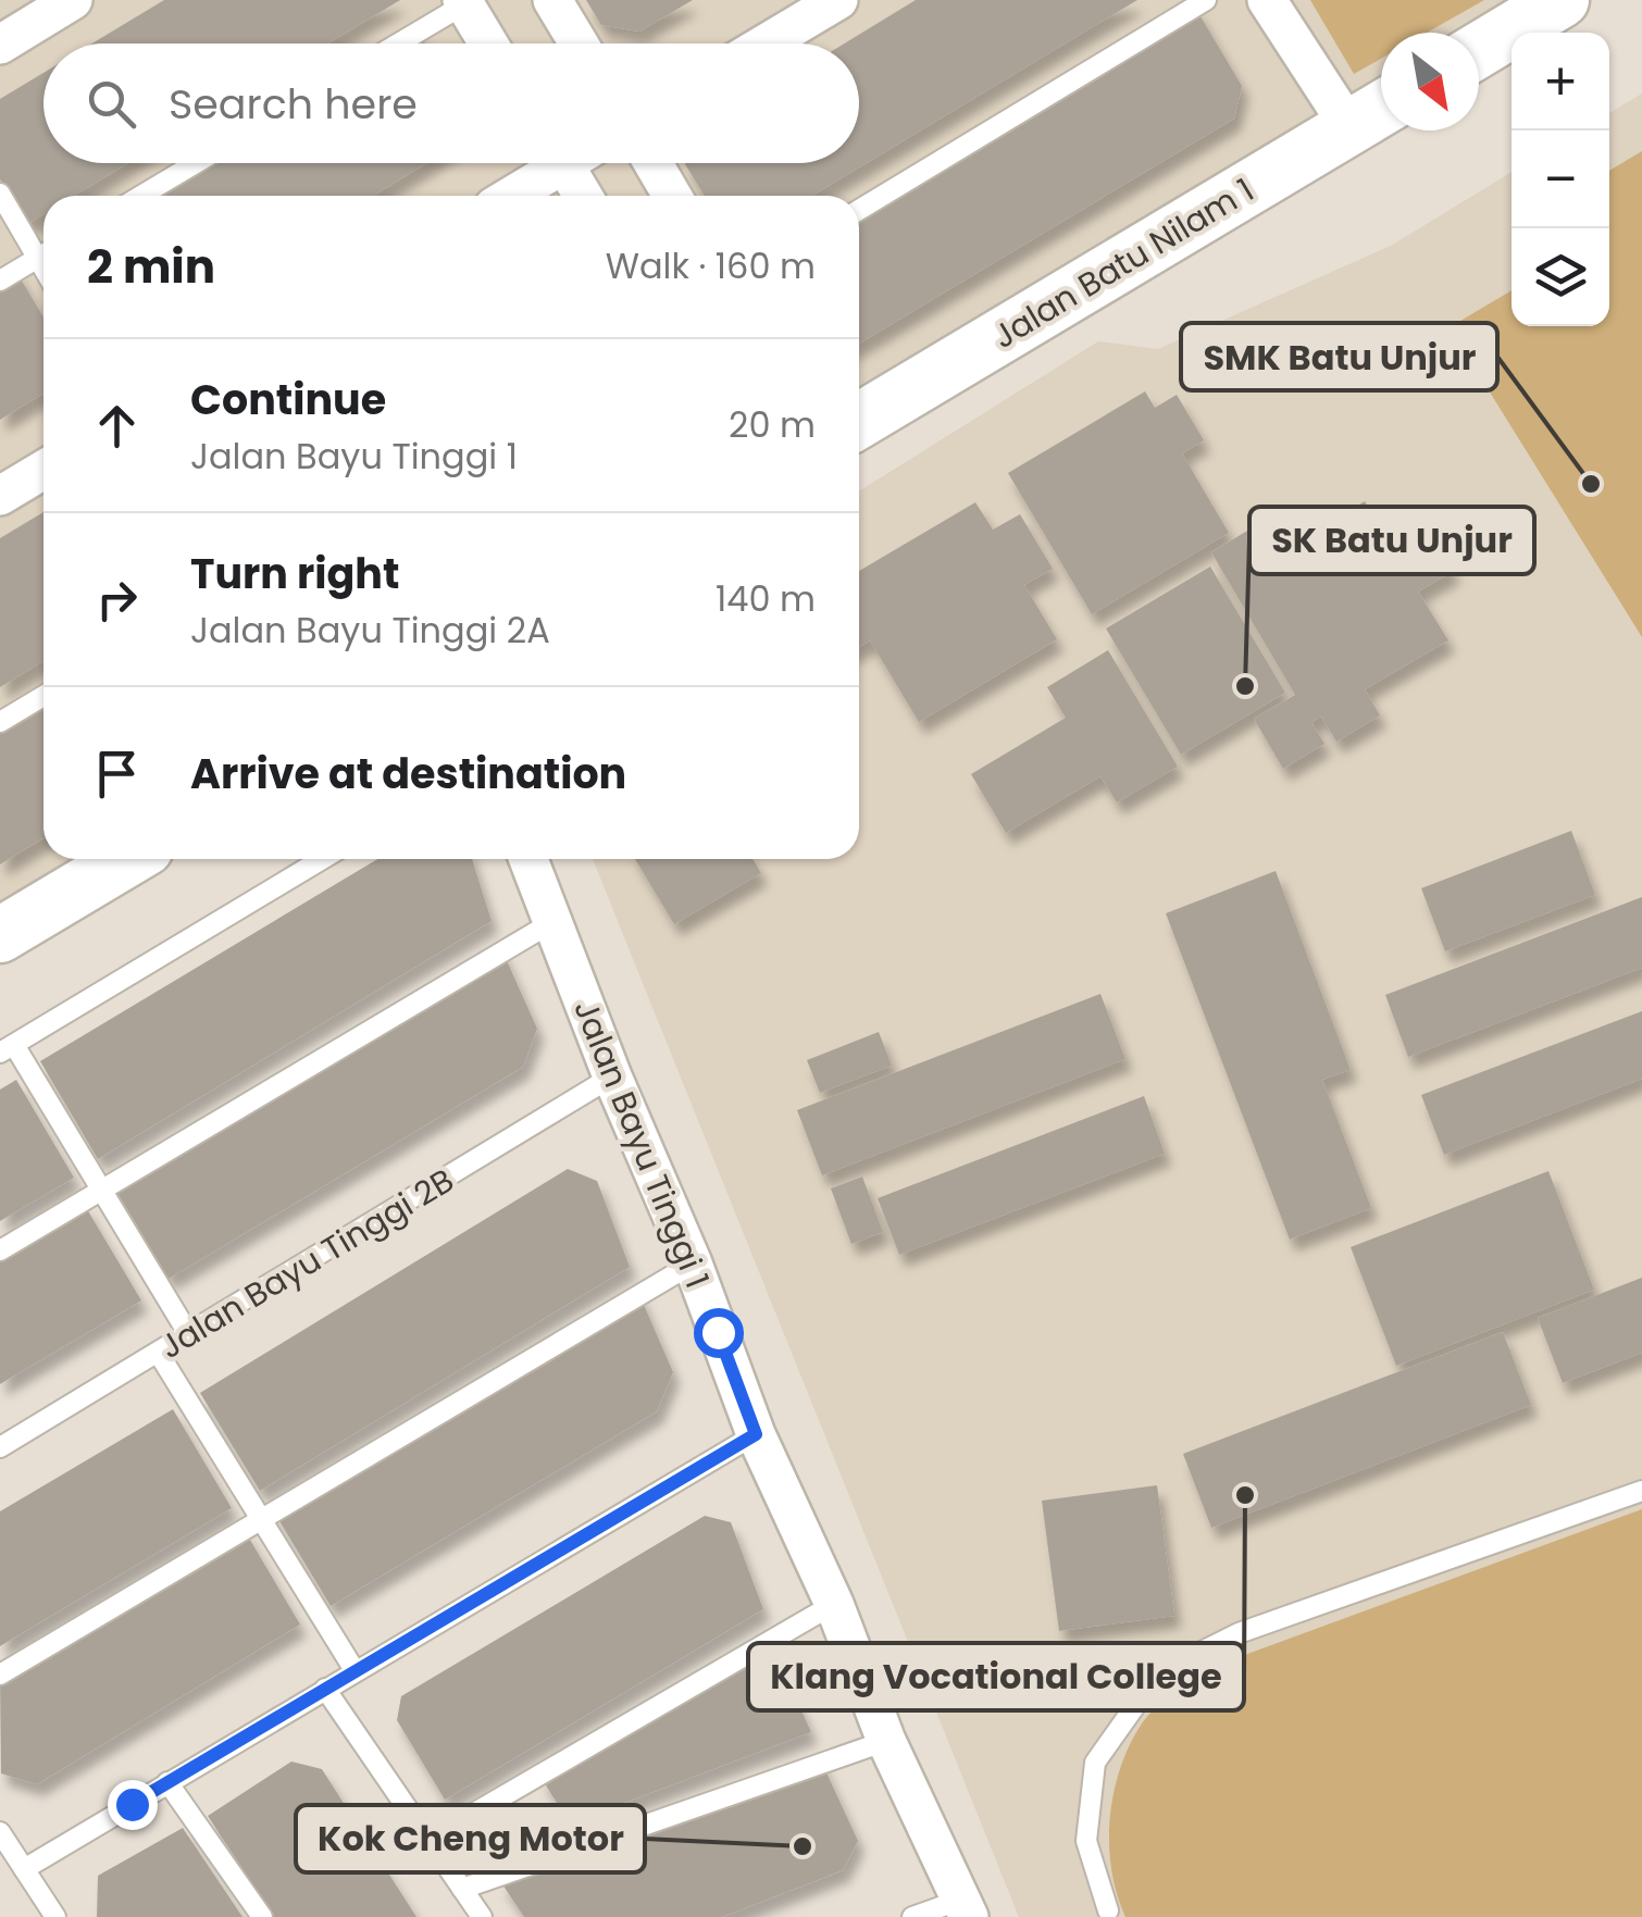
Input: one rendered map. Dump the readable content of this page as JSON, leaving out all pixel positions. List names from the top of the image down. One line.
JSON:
{"streets":{"main road":["Jalan Batu Nilam 1"],"street":["Jalan Bayu Tinggi 1"],"lane":["Jalan Bayu Tinggi 2B"]},"crossings":[["Jalan Bayu Tinggi 1","Jalan Bayu Tinggi 2B"]],"places":["SMK Batu Unjur","SK Batu Unjur","Klang Vocational College","Kok Cheng Motor"],"north":"bottom right","page":{"map_buttons":["+","−"],"search":"Search here","heading":["2 min","Walk · 160 m"],"list":[["Continue","Jalan Bayu Tinggi 1","20 m"],["Turn right","Jalan Bayu Tinggi 2A","140 m"],"Arrive at destination"]}}
